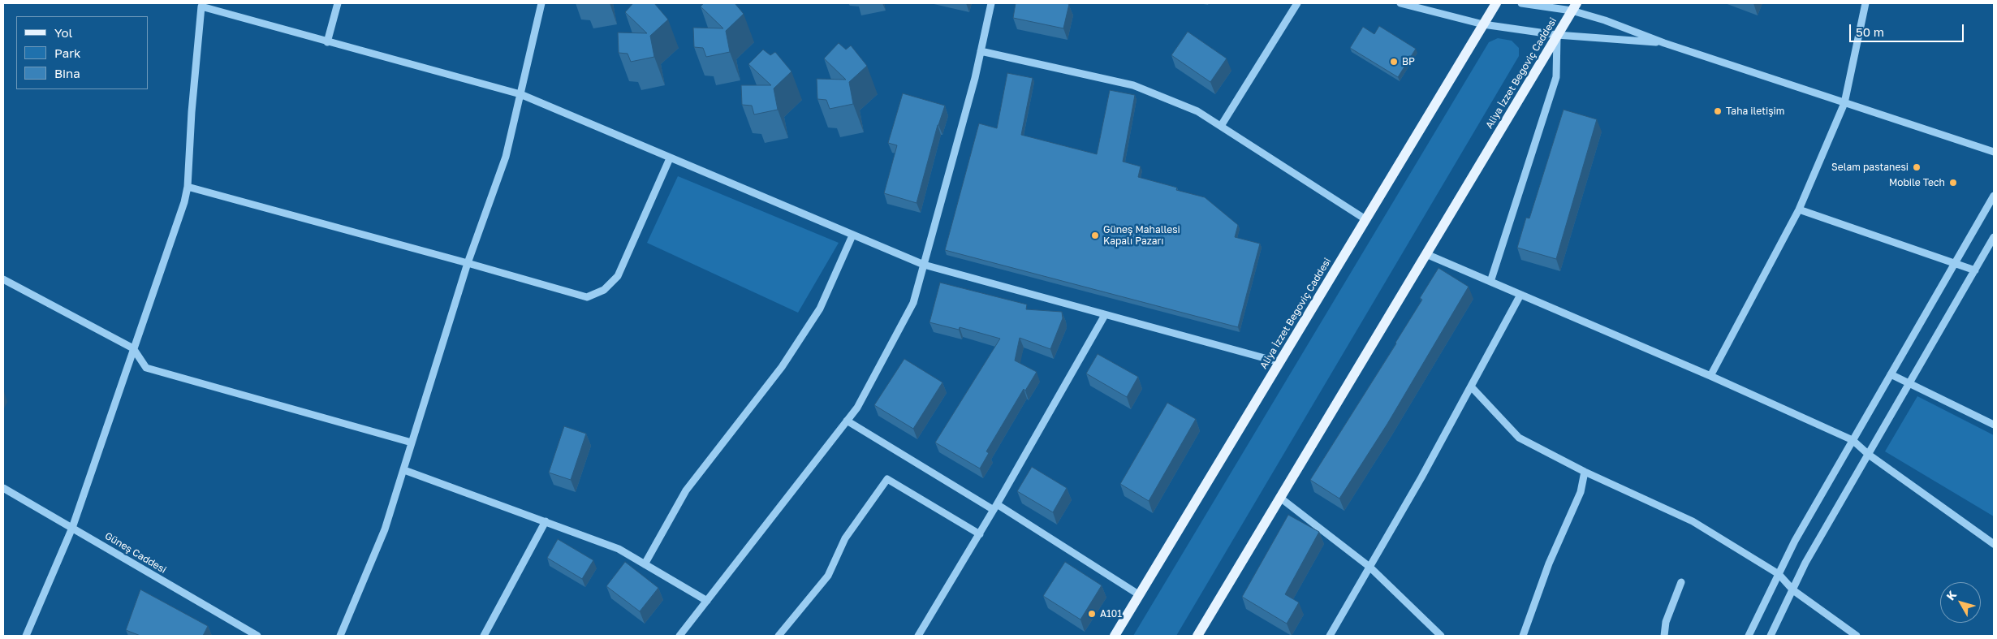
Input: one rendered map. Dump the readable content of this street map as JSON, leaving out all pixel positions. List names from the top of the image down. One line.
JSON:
{"streets":{"main road":["Aliya İzzet Begoviç Caddesi"],"street":["Güneş Caddesi"]},"places":["BP","Taha iletişim","Selam pastanesi","Mobile Tech","Güneş Mahallesi Kapalı Pazarı","A101"],"legend":["Yol","Park","Bina"],"scale_bar":"50 m","north":"top left"}
